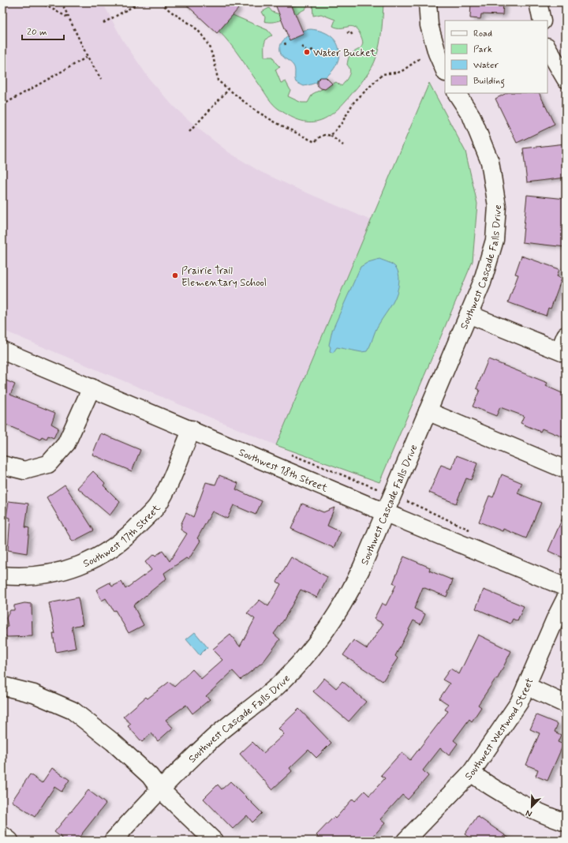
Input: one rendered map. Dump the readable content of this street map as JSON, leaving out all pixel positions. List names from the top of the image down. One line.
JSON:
{"streets":{"street":["Southwest Cascade Falls Drive","Southwest 18th Street","Southwest 17th Street","Southwest Westwood Street"]},"crossings":[["Southwest Cascade Falls Drive","Southwest 18th Street"],["Southwest 18th Street","Southwest 17th Street"]],"places":["Water Bucket","Prairie Trail Elementary School"],"legend":["Road","Park","Water","Building"],"scale_bar":"20 m","north":"bottom left"}
